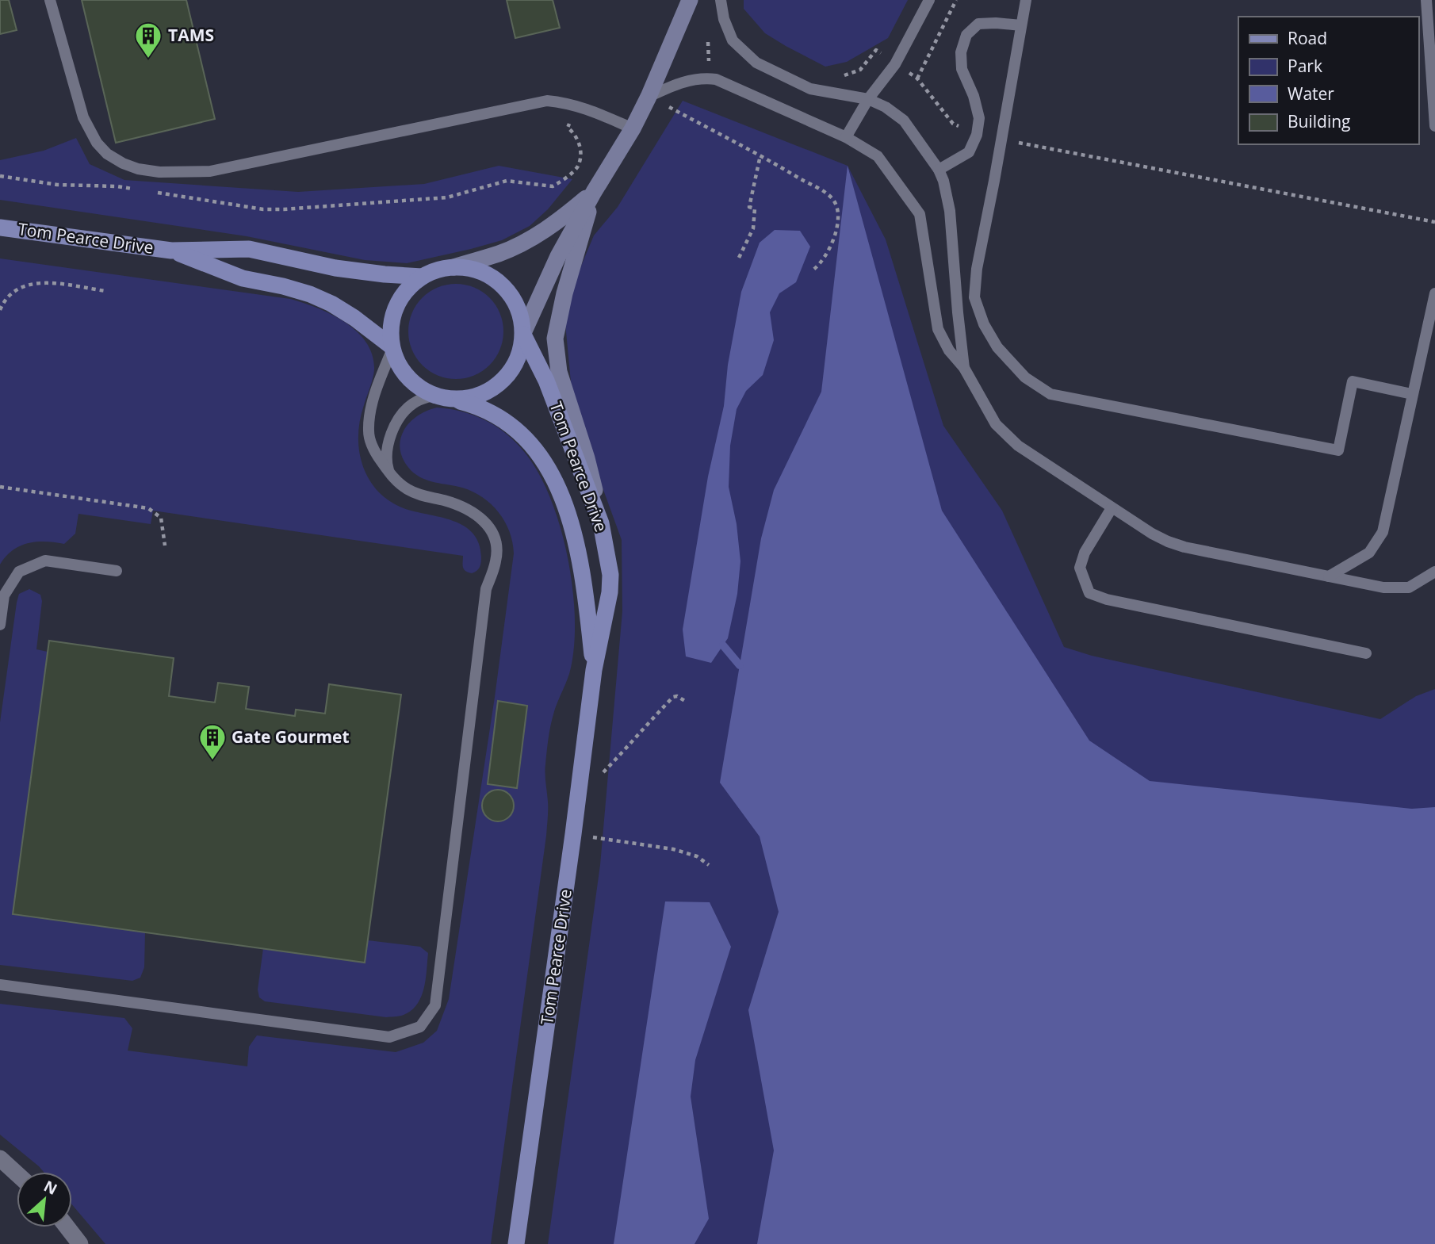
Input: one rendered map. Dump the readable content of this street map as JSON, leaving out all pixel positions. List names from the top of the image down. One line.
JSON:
{"streets":{"main road":["Tom Pearce Drive"]},"places":{"building":["TAMS","Gate Gourmet"]},"legend":["Road","Park","Water","Building"],"north":"top right"}
